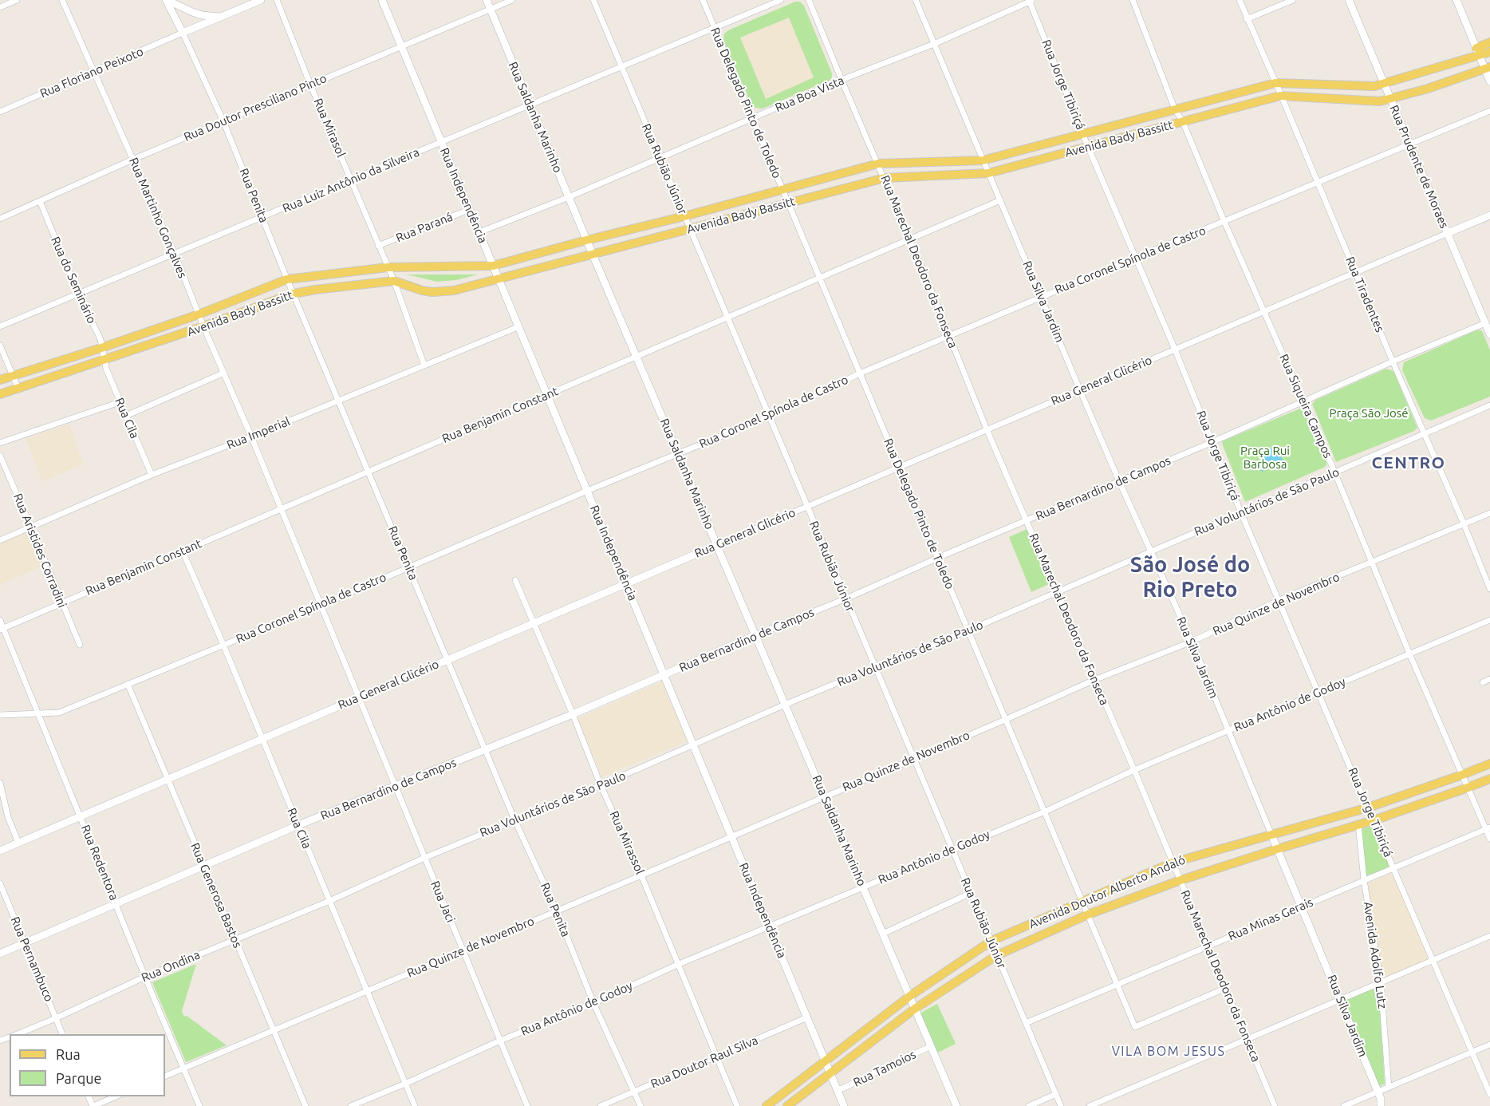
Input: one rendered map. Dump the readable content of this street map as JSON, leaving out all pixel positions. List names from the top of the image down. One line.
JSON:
{"streets":{"main road":["Avenida Bady Bassitt","Avenida Doutor Alberto Andaló"],"street":["Rua Floriano Peixoto","Rua Jorge Tibiriçá","Rua Boa Vista","Rua Delegado Pinto de Toledo","Rua Doutor Presciliano Pinto","Rua Saldanha Marinho","Rua Mirasol","Rua Prudente de Moraes","Rua Rubião Júnior","Rua Luiz Antônio da Silveira","Rua Penita","Rua Independência","Rua Martinho Gonçalves","Rua Paraná","Rua Coronel Spínola de Castro","Rua Marechal Deodoro da Fonseca","Rua do Seminário","Rua Tiradentes","Rua Silva Jardim","Rua General Glicério","Rua Siqueira Campos","Rua Benjamin Constant","Rua Cila","Rua Imperial","Rua Bernardino de Campos","Rua Voluntários de São Paulo","Rua Aristides Corradini","Rua Quinze de Novembro","Rua Antônio de Godoy","Rua Mirassol","Rua Redentora","Rua Generosa Bastos","Rua Jaci","Rua Minas Gerais","Avenida Adolfo Lutz","Rua Pernambuco","Rua Ondina","Rua Doutor Raul Silva","Rua Tamoios"]},"crossings":[["Rua Floriano Peixoto","Rua Penita"],["Rua Floriano Peixoto","Rua Martinho Gonçalves"],["Rua Jorge Tibiriçá","Rua Boa Vista"],["Rua Jorge Tibiriçá","Avenida Bady Bassitt"],["Rua Jorge Tibiriçá","Rua Coronel Spínola de Castro"],["Rua Jorge Tibiriçá","Rua General Glicério"],["Rua Jorge Tibiriçá","Rua Bernardino de Campos"],["Rua Jorge Tibiriçá","Rua Voluntários de São Paulo"],["Rua Jorge Tibiriçá","Rua Quinze de Novembro"],["Rua Jorge Tibiriçá","Rua Antônio de Godoy"],["Rua Jorge Tibiriçá","Avenida Doutor Alberto Andaló"],["Rua Jorge Tibiriçá","Rua Minas Gerais"],["Rua Boa Vista","Rua Delegado Pinto de Toledo"],["Rua Boa Vista","Rua Saldanha Marinho"],["Rua Boa Vista","Rua Rubião Júnior"],["Rua Boa Vista","Rua Independência"],["Rua Boa Vista","Rua Marechal Deodoro da Fonseca"],["Rua Boa Vista","Rua Silva Jardim"],["Rua Delegado Pinto de Toledo","Avenida Bady Bassitt"],["Rua Delegado Pinto de Toledo","Rua Luiz Antônio da Silveira"],["Rua Delegado Pinto de Toledo","Rua Coronel Spínola de Castro"],["Rua Delegado Pinto de Toledo","Rua Marechal Deodoro da Fonseca"],["Rua Delegado Pinto de Toledo","Rua General Glicério"],["Rua Delegado Pinto de Toledo","Rua Benjamin Constant"],["Rua Delegado Pinto de Toledo","Rua Bernardino de Campos"],["Rua Delegado Pinto de Toledo","Rua Voluntários de São Paulo"],["Rua Delegado Pinto de Toledo","Rua Quinze de Novembro"],["Rua Delegado Pinto de Toledo","Rua Antônio de Godoy"],["Rua Delegado Pinto de Toledo","Avenida Doutor Alberto Andaló"],["Rua Delegado Pinto de Toledo","Rua Minas Gerais"],["Rua Doutor Presciliano Pinto","Rua Saldanha Marinho"],["Rua Doutor Presciliano Pinto","Rua Mirasol"],["Rua Doutor Presciliano Pinto","Rua Penita"],["Rua Doutor Presciliano Pinto","Rua Independência"],["Rua Doutor Presciliano Pinto","Rua Martinho Gonçalves"],["Rua Doutor Presciliano Pinto","Rua do Seminário"],["Rua Saldanha Marinho","Avenida Bady Bassitt"],["Rua Saldanha Marinho","Rua Luiz Antônio da Silveira"],["Rua Saldanha Marinho","Rua Coronel Spínola de Castro"],["Rua Saldanha Marinho","Rua General Glicério"],["Rua Saldanha Marinho","Rua Benjamin Constant"],["Rua Saldanha Marinho","Rua Bernardino de Campos"],["Rua Saldanha Marinho","Rua Voluntários de São Paulo"],["Rua Saldanha Marinho","Rua Quinze de Novembro"],["Rua Saldanha Marinho","Rua Antônio de Godoy"],["Rua Saldanha Marinho","Avenida Doutor Alberto Andaló"],["Rua Saldanha Marinho","Rua Tamoios"],["Rua Mirasol","Avenida Bady Bassitt"],["Rua Mirasol","Rua Luiz Antônio da Silveira"],["Rua Mirasol","Rua Paraná"],["Rua Mirasol","Rua Imperial"],["Avenida Bady Bassitt","Rua Prudente de Moraes"],["Avenida Bady Bassitt","Rua Rubião Júnior"],["Avenida Bady Bassitt","Rua Penita"],["Avenida Bady Bassitt","Rua Independência"],["Avenida Bady Bassitt","Rua Martinho Gonçalves"],["Avenida Bady Bassitt","Rua Marechal Deodoro da Fonseca"],["Avenida Bady Bassitt","Rua do Seminário"],["Avenida Bady Bassitt","Rua Tiradentes"],["Avenida Bady Bassitt","Rua Silva Jardim"],["Avenida Bady Bassitt","Rua Siqueira Campos"],["Avenida Bady Bassitt","Rua Cila"],["Rua Prudente de Moraes","Rua Coronel Spínola de Castro"],["Rua Prudente de Moraes","Rua General Glicério"],["Rua Prudente de Moraes","Rua Bernardino de Campos"],["Rua Rubião Júnior","Rua Luiz Antônio da Silveira"],["Rua Rubião Júnior","Rua Coronel Spínola de Castro"],["Rua Rubião Júnior","Rua General Glicério"],["Rua Rubião Júnior","Rua Benjamin Constant"],["Rua Rubião Júnior","Rua Bernardino de Campos"],["Rua Rubião Júnior","Rua Voluntários de São Paulo"],["Rua Rubião Júnior","Rua Quinze de Novembro"],["Rua Rubião Júnior","Rua Antônio de Godoy"],["Rua Rubião Júnior","Avenida Doutor Alberto Andaló"],["Rua Rubião Júnior","Rua Minas Gerais"],["Rua Luiz Antônio da Silveira","Rua Penita"],["Rua Luiz Antônio da Silveira","Rua Independência"],["Rua Luiz Antônio da Silveira","Rua Martinho Gonçalves"],["Rua Luiz Antônio da Silveira","Rua do Seminário"],["Rua Penita","Rua Coronel Spínola de Castro"],["Rua Penita","Rua General Glicério"],["Rua Penita","Rua Benjamin Constant"],["Rua Penita","Rua Imperial"],["Rua Penita","Rua Bernardino de Campos"],["Rua Penita","Rua Voluntários de São Paulo"],["Rua Penita","Rua Quinze de Novembro"],["Rua Penita","Rua Antônio de Godoy"],["Rua Penita","Rua Doutor Raul Silva"],["Rua Independência","Rua Paraná"],["Rua Independência","Rua Coronel Spínola de Castro"],["Rua Independência","Rua General Glicério"],["Rua Independência","Rua Benjamin Constant"],["Rua Independência","Rua Imperial"],["Rua Independência","Rua Bernardino de Campos"],["Rua Independência","Rua Voluntários de São Paulo"],["Rua Independência","Rua Quinze de Novembro"],["Rua Independência","Rua Antônio de Godoy"],["Rua Independência","Avenida Doutor Alberto Andaló"],["Rua Independência","Rua Doutor Raul Silva"],["Rua Independência","Rua Tamoios"],["Rua Martinho Gonçalves","Rua Coronel Spínola de Castro"],["Rua Martinho Gonçalves","Rua Benjamin Constant"],["Rua Martinho Gonçalves","Rua Imperial"],["Rua Martinho Gonçalves","Rua Jaci"],["Rua Coronel Spínola de Castro","Rua Marechal Deodoro da Fonseca"],["Rua Coronel Spínola de Castro","Rua Tiradentes"],["Rua Coronel Spínola de Castro","Rua Silva Jardim"],["Rua Coronel Spínola de Castro","Rua Siqueira Campos"],["Rua Coronel Spínola de Castro","Rua Cila"],["Rua Coronel Spínola de Castro","Rua Redentora"],["Rua Coronel Spínola de Castro","Rua Generosa Bastos"],["Rua Coronel Spínola de Castro","Rua Jaci"],["Rua Marechal Deodoro da Fonseca","Rua General Glicério"],["Rua Marechal Deodoro da Fonseca","Rua Benjamin Constant"],["Rua Marechal Deodoro da Fonseca","Rua Bernardino de Campos"],["Rua Marechal Deodoro da Fonseca","Rua Voluntários de São Paulo"],["Rua Marechal Deodoro da Fonseca","Rua Quinze de Novembro"],["Rua Marechal Deodoro da Fonseca","Rua Antônio de Godoy"],["Rua Marechal Deodoro da Fonseca","Avenida Doutor Alberto Andaló"],["Rua Marechal Deodoro da Fonseca","Rua Minas Gerais"],["Rua do Seminário","Rua Cila"],["Rua Tiradentes","Rua General Glicério"],["Rua Tiradentes","Rua Bernardino de Campos"],["Rua Tiradentes","Rua Voluntários de São Paulo"],["Rua Tiradentes","Rua Quinze de Novembro"],["Rua Silva Jardim","Rua General Glicério"],["Rua Silva Jardim","Rua Benjamin Constant"],["Rua Silva Jardim","Rua Bernardino de Campos"],["Rua Silva Jardim","Rua Voluntários de São Paulo"],["Rua Silva Jardim","Rua Quinze de Novembro"],["Rua Silva Jardim","Rua Antônio de Godoy"],["Rua Silva Jardim","Avenida Doutor Alberto Andaló"],["Rua Silva Jardim","Rua Minas Gerais"],["Rua General Glicério","Rua Siqueira Campos"],["Rua General Glicério","Rua Cila"],["Rua General Glicério","Rua Mirassol"],["Rua General Glicério","Rua Redentora"],["Rua General Glicério","Rua Generosa Bastos"],["Rua General Glicério","Rua Jaci"],["Rua Siqueira Campos","Rua Bernardino de Campos"],["Rua Siqueira Campos","Rua Voluntários de São Paulo"],["Rua Siqueira Campos","Rua Quinze de Novembro"],["Rua Siqueira Campos","Rua Antônio de Godoy"],["Rua Siqueira Campos","Avenida Doutor Alberto Andaló"],["Rua Siqueira Campos","Rua Minas Gerais"],["Rua Benjamin Constant","Rua Cila"],["Rua Benjamin Constant","Rua Aristides Corradini"],["Rua Benjamin Constant","Rua Redentora"],["Rua Cila","Rua Imperial"],["Rua Cila","Rua Bernardino de Campos"],["Rua Cila","Rua Voluntários de São Paulo"],["Rua Cila","Rua Quinze de Novembro"],["Rua Cila","Rua Antônio de Godoy"],["Rua Cila","Rua Ondina"],["Rua Imperial","Rua Aristides Corradini"],["Rua Bernardino de Campos","Rua Mirassol"],["Rua Bernardino de Campos","Rua Redentora"],["Rua Bernardino de Campos","Rua Generosa Bastos"],["Rua Bernardino de Campos","Rua Jaci"],["Rua Bernardino de Campos","Rua Pernambuco"],["Rua Voluntários de São Paulo","Rua Mirassol"],["Rua Voluntários de São Paulo","Rua Jaci"],["Rua Voluntários de São Paulo","Rua Ondina"],["Rua Quinze de Novembro","Rua Mirassol"],["Rua Quinze de Novembro","Rua Redentora"],["Rua Quinze de Novembro","Rua Generosa Bastos"],["Rua Quinze de Novembro","Rua Jaci"],["Rua Antônio de Godoy","Rua Mirassol"],["Rua Antônio de Godoy","Rua Jaci"],["Rua Mirassol","Rua Doutor Raul Silva"],["Rua Redentora","Rua Ondina"],["Avenida Doutor Alberto Andaló","Avenida Adolfo Lutz"],["Rua Generosa Bastos","Rua Ondina"],["Rua Minas Gerais","Avenida Adolfo Lutz"],["Rua Pernambuco","Rua Ondina"]],"districts":["CENTRO","São José do Rio Preto","VILA BOM JESUS"],"parks":["Praça São José","Praça Rui Barbosa"],"legend":["Rua","Parque"]}
